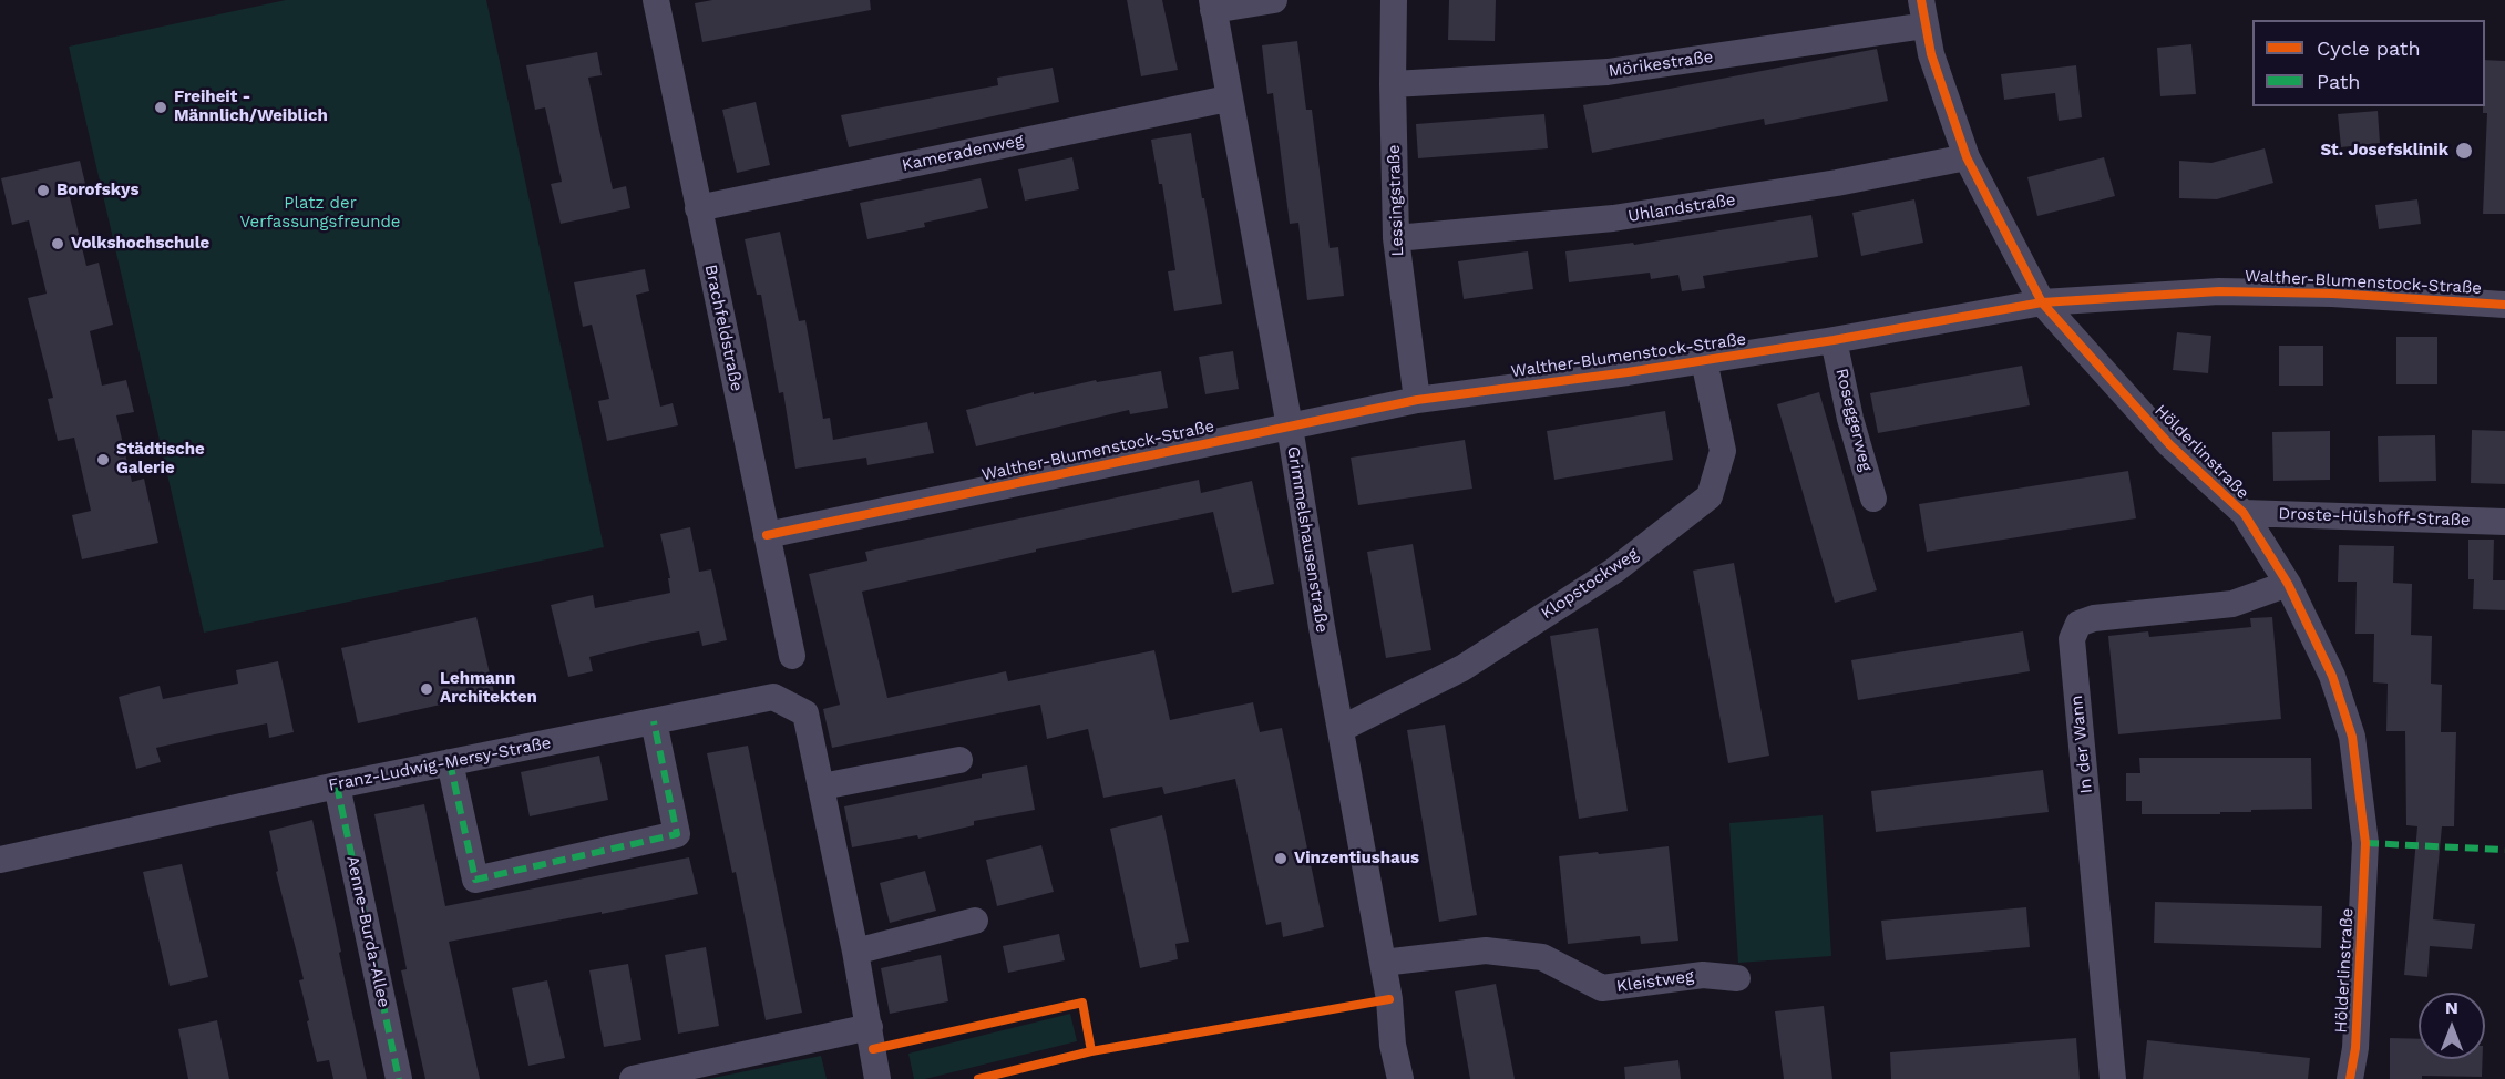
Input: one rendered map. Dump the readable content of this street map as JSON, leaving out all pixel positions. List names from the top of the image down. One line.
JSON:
{"streets":{"street":["Mörikestraße","Kameradenweg","Lessingstraße","Uhlandstraße","Walther-Blumenstock-Straße","Brachfeldstraße","Roseggerweg","Hölderlinstraße","Droste-Hülshoff-Straße","Grimmelshausenstraße","Klopstockweg","In der Wann","Franz-Ludwig-Mersy-Straße","Aenne-Burda-Allee","Kleistweg"]},"crossings":[["Mörikestraße","Lessingstraße"],["Mörikestraße","Hölderlinstraße"],["Kameradenweg","Brachfeldstraße"],["Kameradenweg","Grimmelshausenstraße"],["Lessingstraße","Uhlandstraße"],["Lessingstraße","Walther-Blumenstock-Straße"],["Uhlandstraße","Hölderlinstraße"],["Walther-Blumenstock-Straße","Brachfeldstraße"],["Walther-Blumenstock-Straße","Roseggerweg"],["Walther-Blumenstock-Straße","Hölderlinstraße"],["Walther-Blumenstock-Straße","Grimmelshausenstraße"],["Walther-Blumenstock-Straße","Klopstockweg"],["Hölderlinstraße","Droste-Hülshoff-Straße"],["Hölderlinstraße","In der Wann"],["Grimmelshausenstraße","Klopstockweg"],["Grimmelshausenstraße","Kleistweg"],["Franz-Ludwig-Mersy-Straße","Aenne-Burda-Allee"]],"parks":["Platz der Verfassungsfreunde"],"places":["Freiheit - Männlich/Weiblich","St. Josefsklinik","Borofskys","Volkshochschule","Städtische Galerie","Lehmann Architekten","Vinzentiushaus"],"legend":["Cycle path","Path"],"north":"top"}
